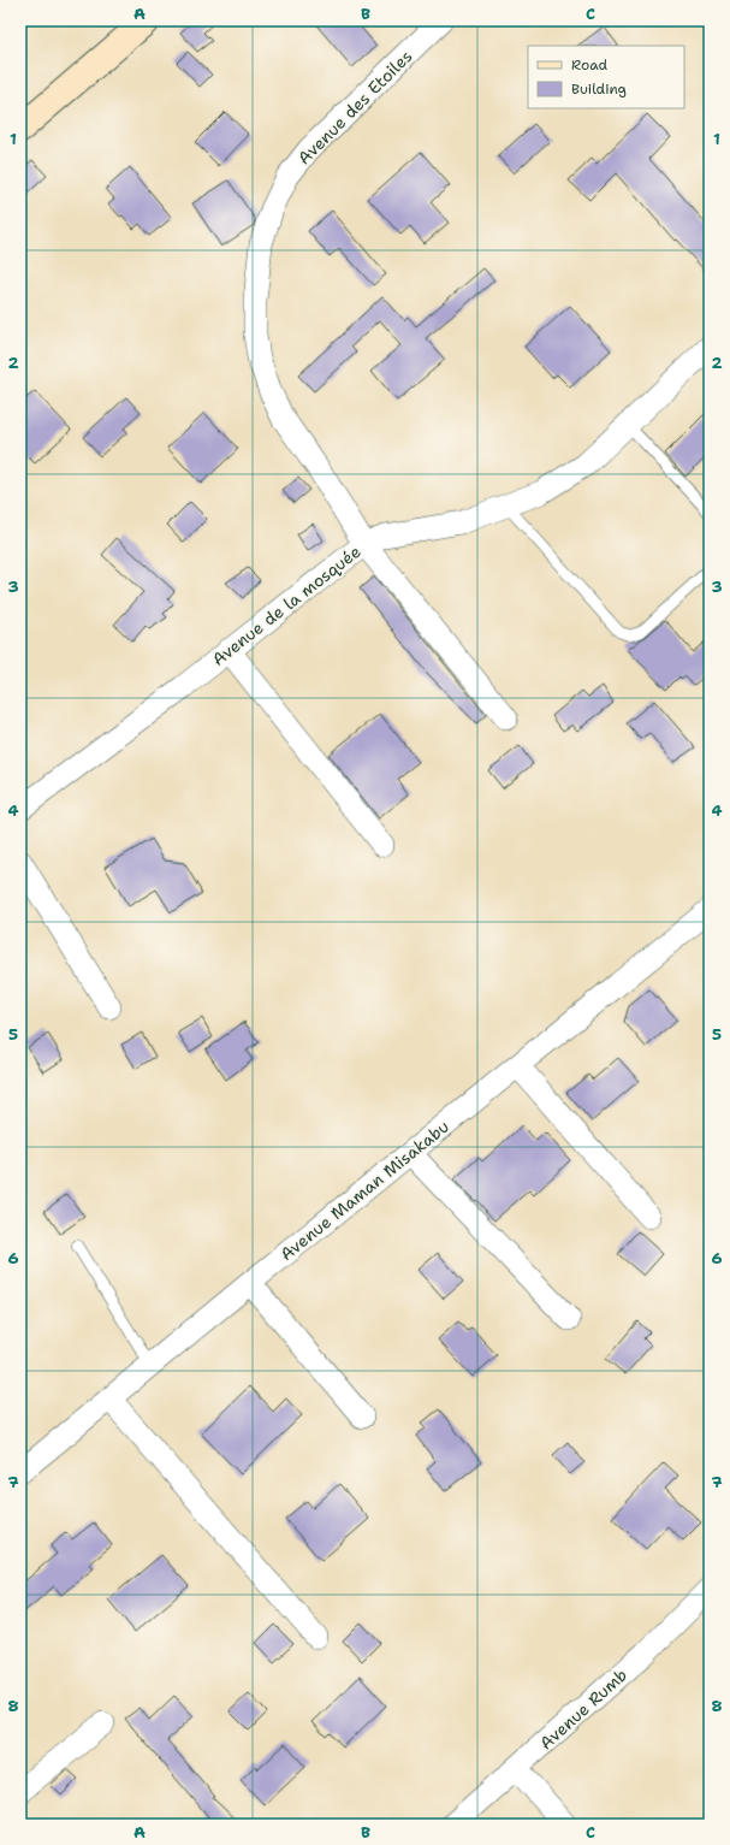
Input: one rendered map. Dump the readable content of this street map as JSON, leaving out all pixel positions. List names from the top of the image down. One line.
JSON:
{"streets":{"street":["Avenue des Etoiles","Avenue de la mosquée","Avenue Maman Misakabu","Avenue Rumb"]},"crossings":[["Avenue des Etoiles","Avenue de la mosquée"]],"legend":["Road","Building"],"grid":{"columns":["A","B","C"],"rows":["1","2","3","4","5","6","7","8"]}}
